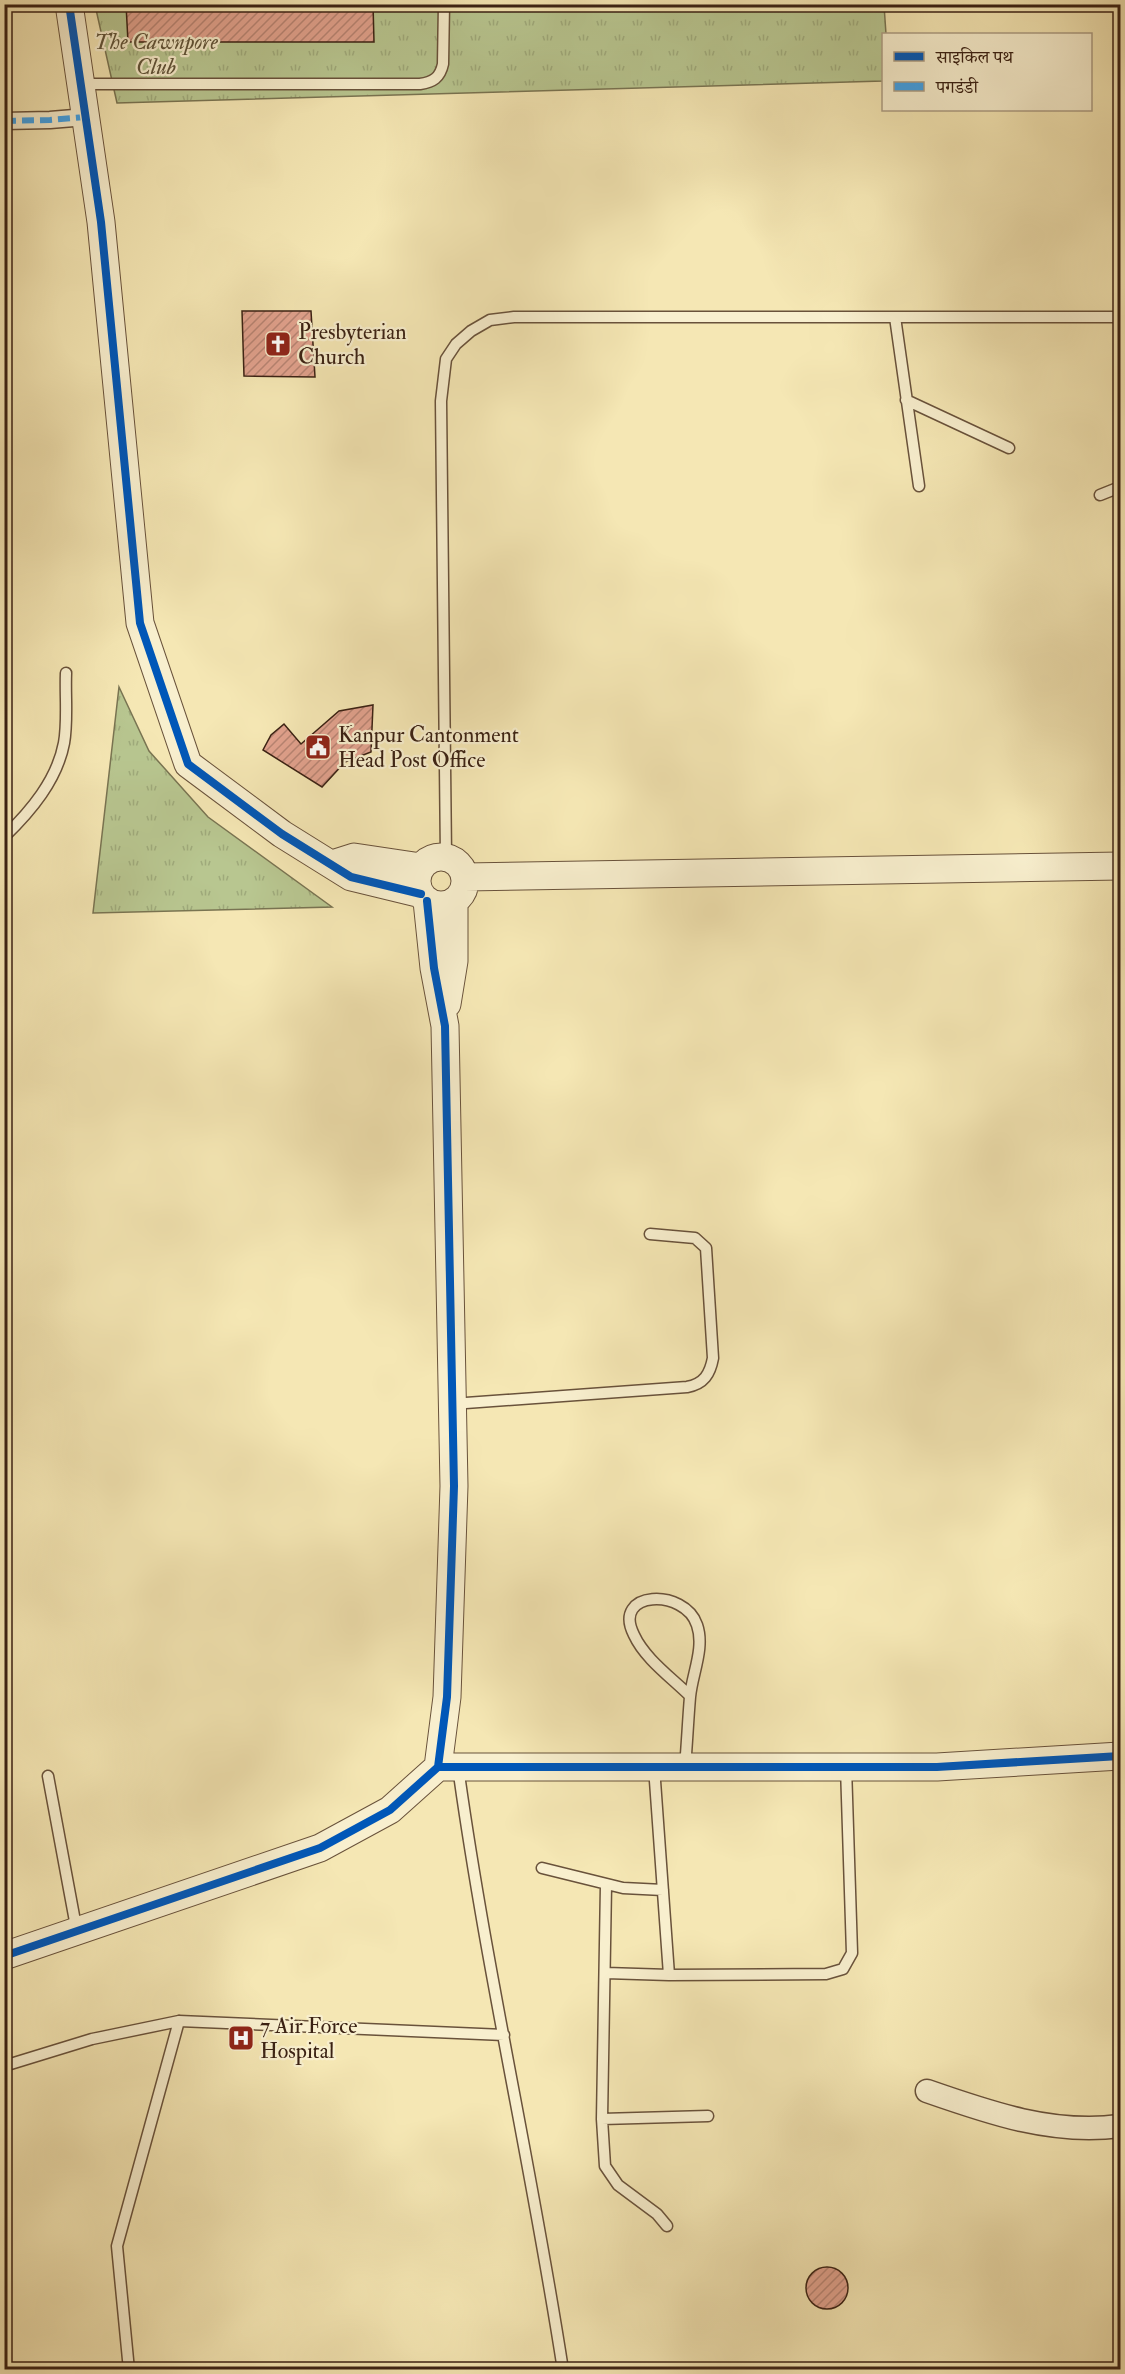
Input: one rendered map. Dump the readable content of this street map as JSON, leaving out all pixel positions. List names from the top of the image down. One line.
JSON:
{"parks":["The Cawnpore Club"],"places":{"church":["Presbyterian Church"],"public building":["Kanpur Cantonment Head Post Office"],"hospital":["7 Air Force Hospital"]},"legend":["साइकिल पथ","पगडंडी"]}
